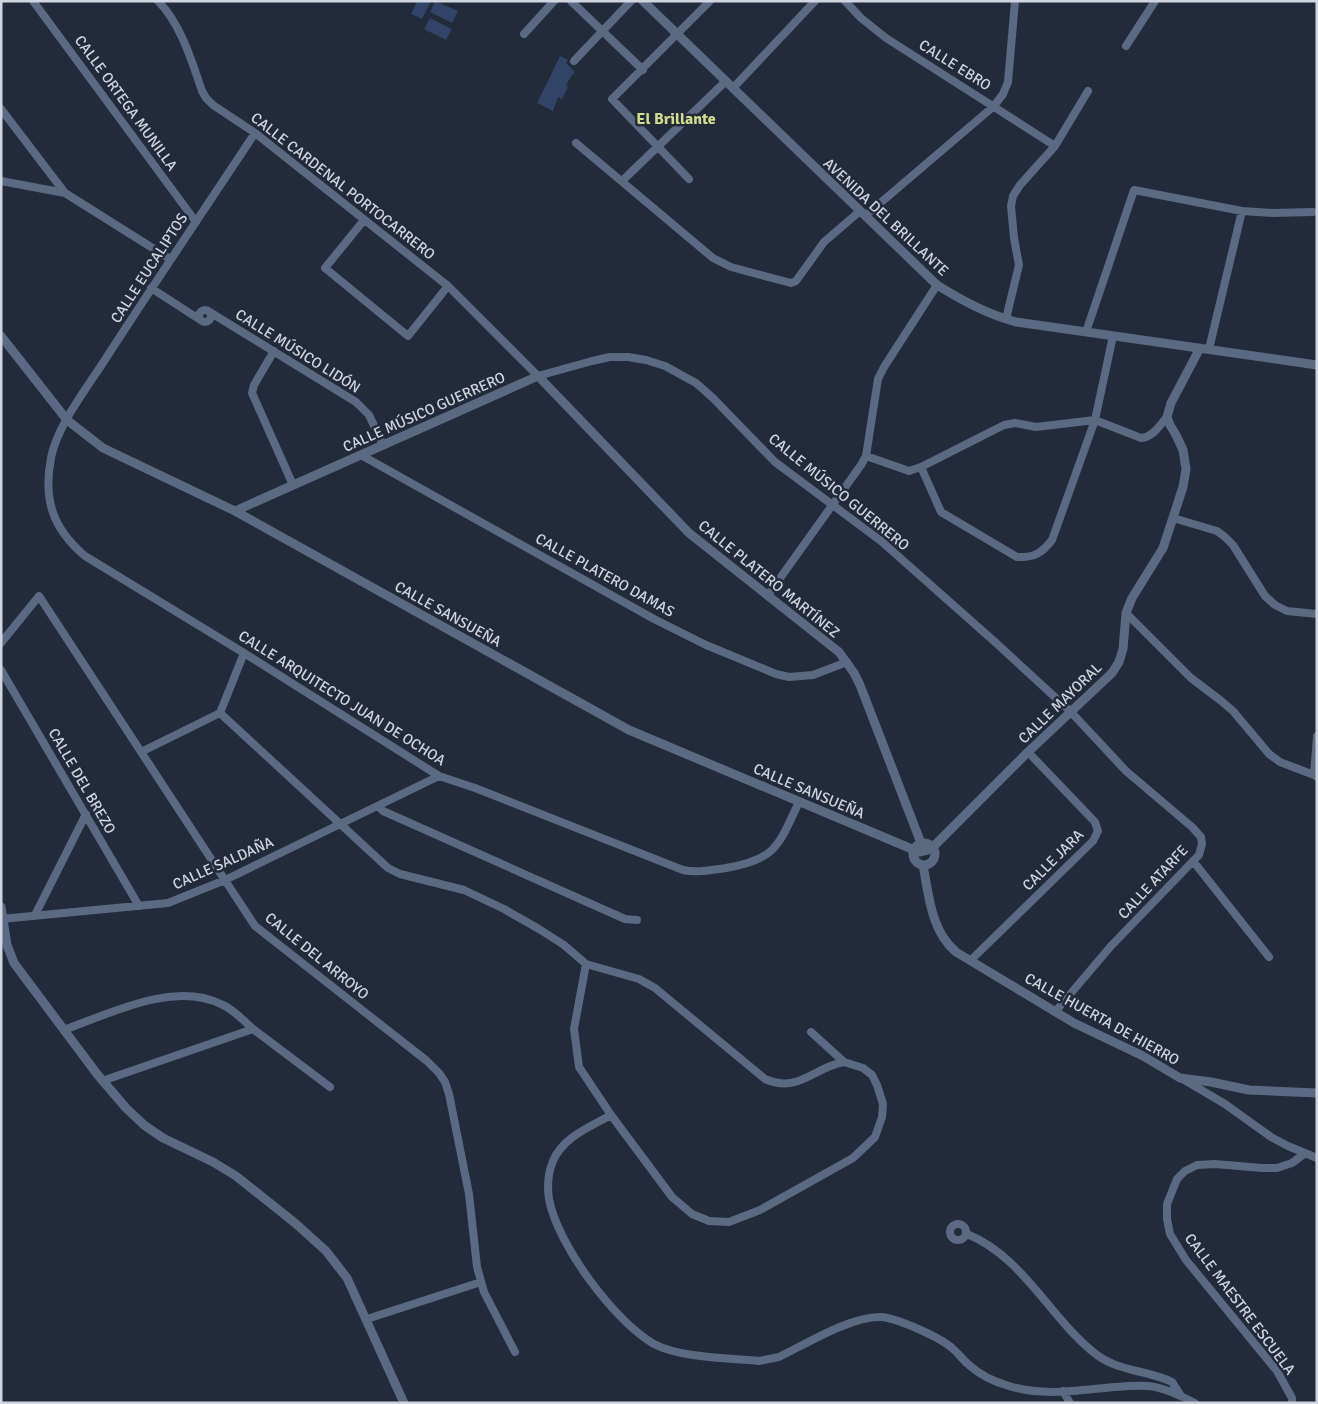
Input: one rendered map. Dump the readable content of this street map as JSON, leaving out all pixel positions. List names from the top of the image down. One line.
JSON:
{"streets":{"street":["CALLE EBRO","CALLE ORTEGA MUNILLA","CALLE CARDENAL PORTOCARRERO","AVENIDA DEL BRILLANTE","CALLE EUCALIPTOS","CALLE MÚSICO LIDÓN","CALLE MÚSICO GUERRERO","CALLE PLATERO DAMAS","CALLE PLATERO MARTÍNEZ","CALLE SANSUEÑA","CALLE ARQUITECTO JUAN DE OCHOA","CALLE MAYORAL","CALLE DEL BREZO","CALLE JARA","CALLE SALDAÑA","CALLE ATARFE","CALLE DEL ARROYO","CALLE HUERTA DE HIERRO","CALLE MAESTRE ESCUELA"]},"crossings":[["CALLE ORTEGA MUNILLA","CALLE EUCALIPTOS"],["CALLE CARDENAL PORTOCARRERO","CALLE EUCALIPTOS"],["CALLE CARDENAL PORTOCARRERO","CALLE MÚSICO GUERRERO"],["CALLE CARDENAL PORTOCARRERO","CALLE PLATERO MARTÍNEZ"],["CALLE EUCALIPTOS","CALLE MÚSICO LIDÓN"],["CALLE EUCALIPTOS","CALLE SANSUEÑA"],["CALLE EUCALIPTOS","CALLE ARQUITECTO JUAN DE OCHOA"],["CALLE MÚSICO LIDÓN","CALLE MÚSICO GUERRERO"],["CALLE MÚSICO GUERRERO","CALLE PLATERO DAMAS"],["CALLE MÚSICO GUERRERO","CALLE PLATERO MARTÍNEZ"],["CALLE MÚSICO GUERRERO","CALLE SANSUEÑA"],["CALLE MÚSICO GUERRERO","CALLE MAYORAL"],["CALLE MÚSICO GUERRERO","CALLE ATARFE"],["CALLE PLATERO DAMAS","CALLE PLATERO MARTÍNEZ"],["CALLE PLATERO MARTÍNEZ","CALLE SANSUEÑA"],["CALLE PLATERO MARTÍNEZ","CALLE MAYORAL"],["CALLE PLATERO MARTÍNEZ","CALLE HUERTA DE HIERRO"],["CALLE SANSUEÑA","CALLE ARQUITECTO JUAN DE OCHOA"],["CALLE SANSUEÑA","CALLE MAYORAL"],["CALLE SANSUEÑA","CALLE HUERTA DE HIERRO"],["CALLE ARQUITECTO JUAN DE OCHOA","CALLE SALDAÑA"],["CALLE MAYORAL","CALLE JARA"],["CALLE MAYORAL","CALLE ATARFE"],["CALLE MAYORAL","CALLE HUERTA DE HIERRO"],["CALLE DEL BREZO","CALLE SALDAÑA"],["CALLE JARA","CALLE HUERTA DE HIERRO"],["CALLE SALDAÑA","CALLE DEL ARROYO"],["CALLE ATARFE","CALLE HUERTA DE HIERRO"],["CALLE HUERTA DE HIERRO","CALLE MAESTRE ESCUELA"]],"districts":["El Brillante"]}
